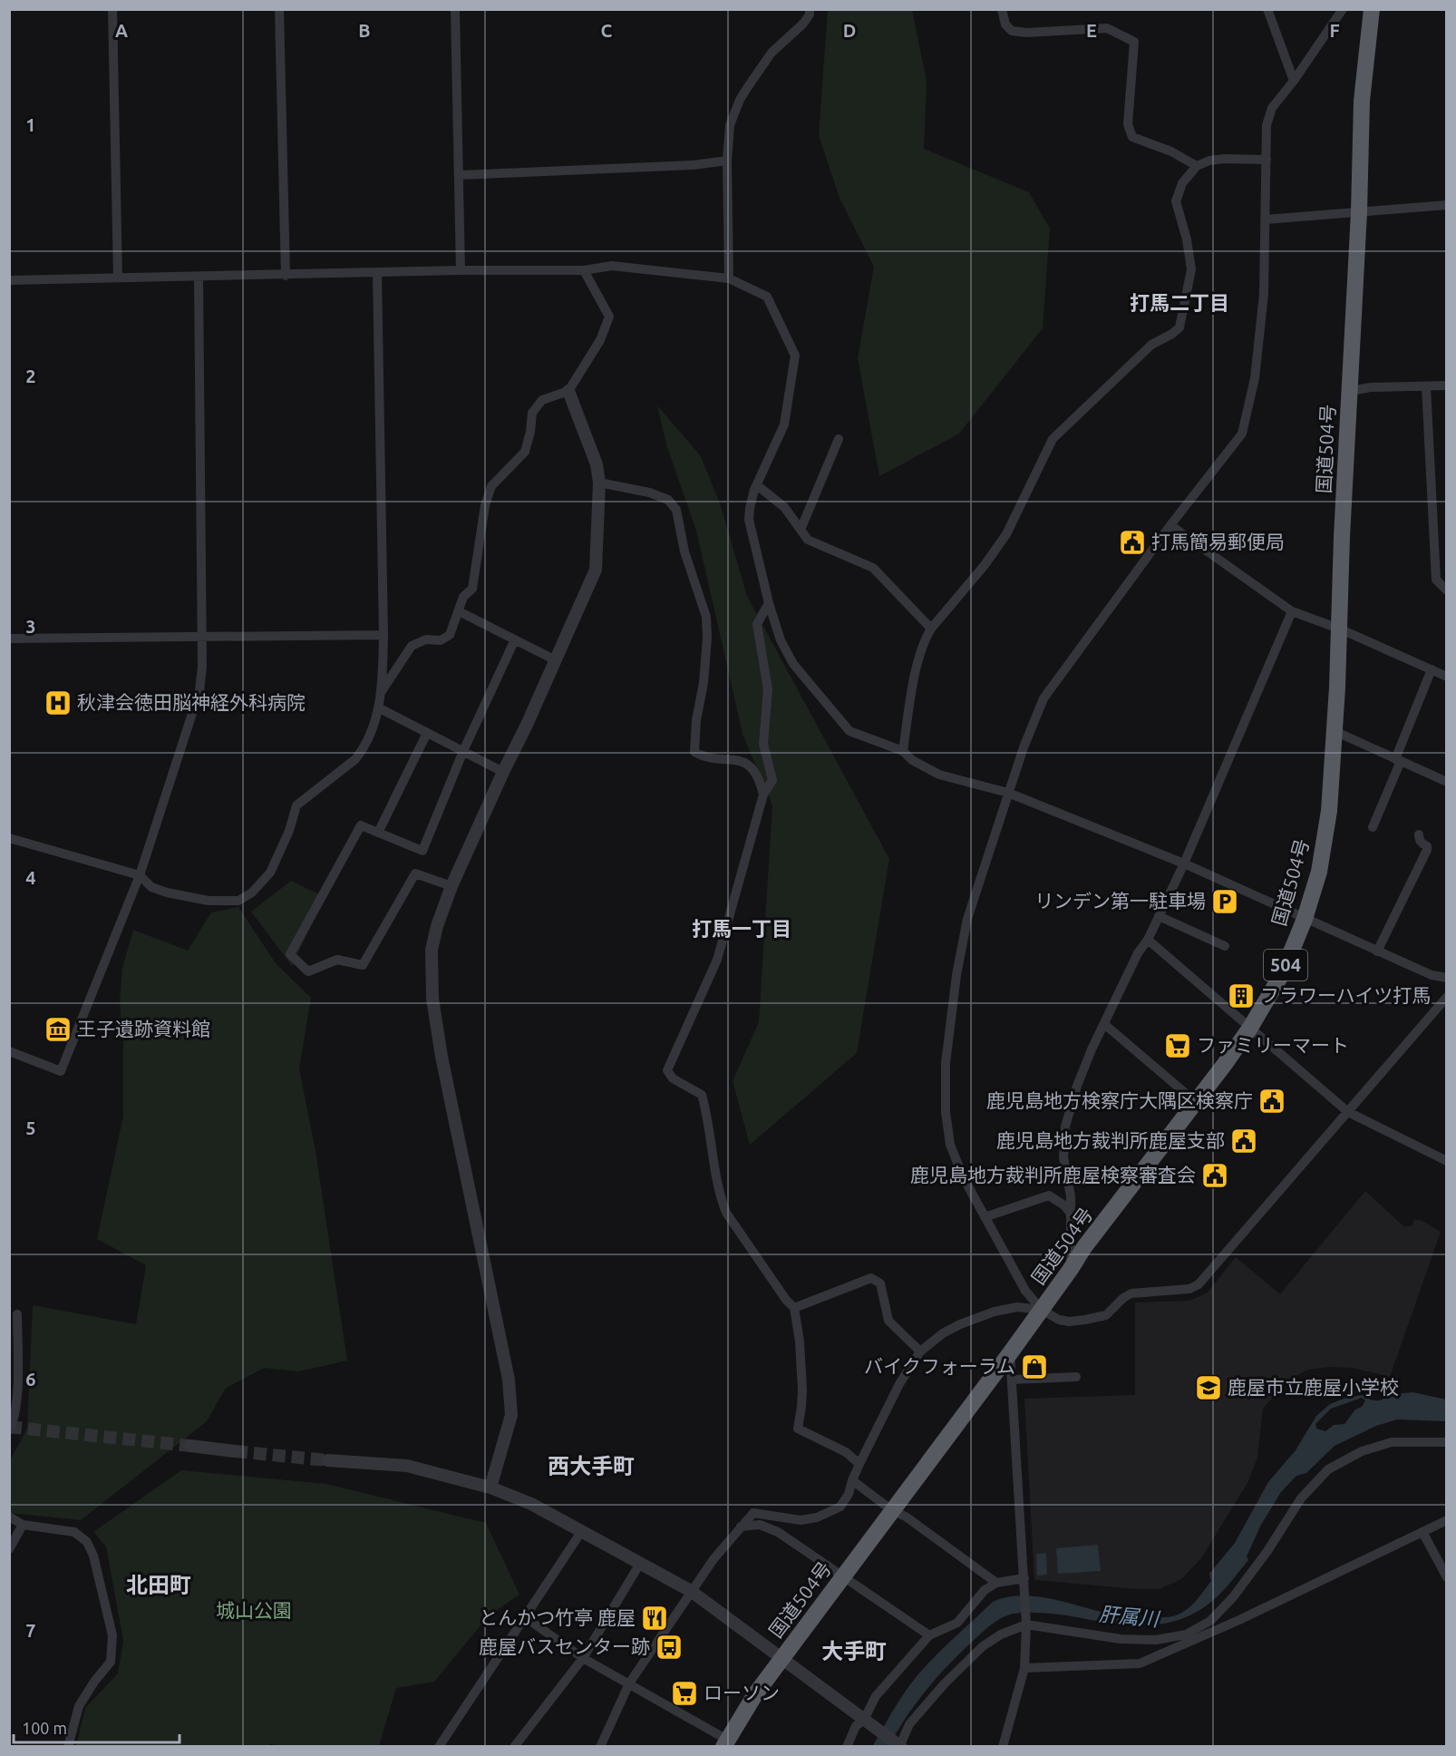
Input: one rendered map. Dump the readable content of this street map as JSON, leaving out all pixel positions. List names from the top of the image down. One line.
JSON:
{"streets":{"highway":["国道504号","504"]},"districts":["打馬二丁目","打馬一丁目","西大手町","北田町","大手町"],"water":["肝属川"],"parks":["城山公園"],"places":{"public building":["打馬簡易郵便局","鹿児島地方検察庁大隅区検察庁","鹿児島地方裁判所鹿屋支部","鹿児島地方裁判所鹿屋検察審査会"],"hospital":["秋津会徳田脳神経外科病院"],"parking":["リンデン第一駐車場"],"building":["フラワーハイツ打馬"],"museum":["王子遺跡資料館"],"supermarket":["ファミリーマート","ローソン"],"shop":["バイクフォーラム"],"school or university":["鹿屋市立鹿屋小学校"],"restaurant":["とんかつ竹亭 鹿屋"],"bus stop":["鹿屋バスセンター跡"]},"scale_bar":"100 m","grid":{"columns":["A","B","C","D","E","F"],"rows":["1","2","3","4","5","6","7"]}}
